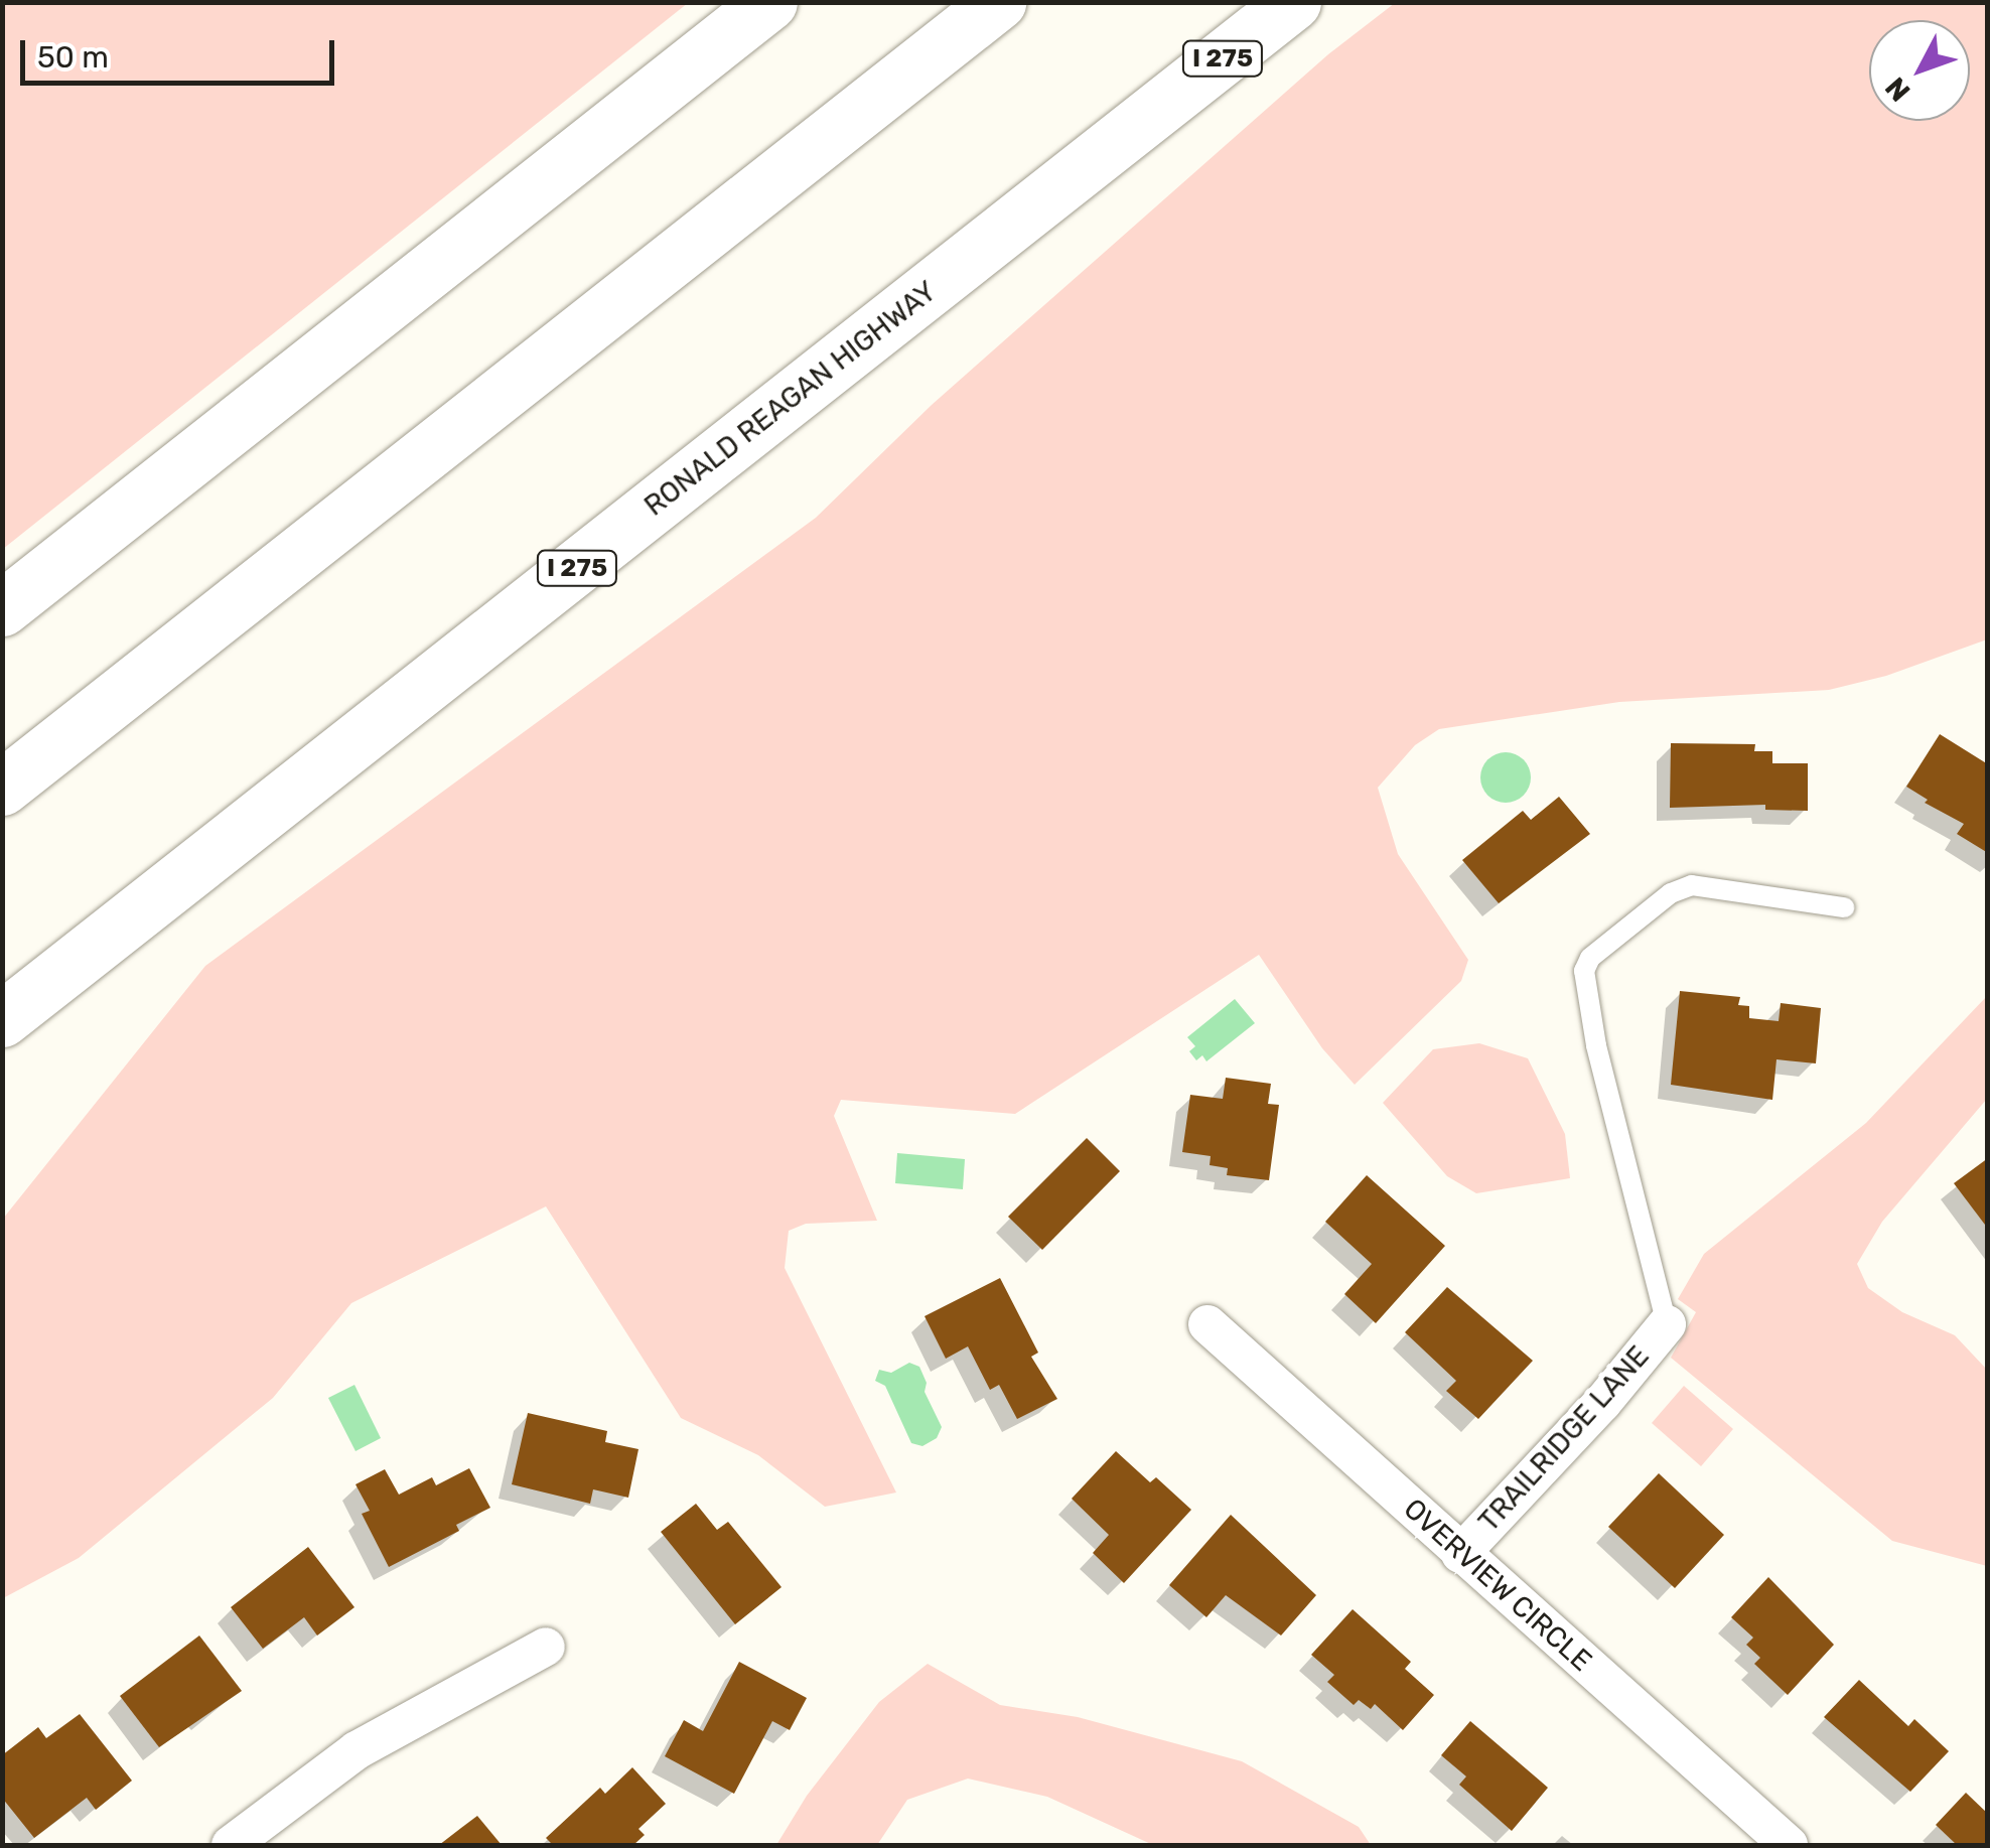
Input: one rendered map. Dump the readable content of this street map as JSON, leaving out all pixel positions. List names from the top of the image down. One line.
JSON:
{"streets":{"highway":["I 275","RONALD REAGAN HIGHWAY"],"street":["TRAILRIDGE LANE","OVERVIEW CIRCLE"]},"crossings":[["TRAILRIDGE LANE","OVERVIEW CIRCLE"]],"scale_bar":"50 m","north":"bottom left"}
